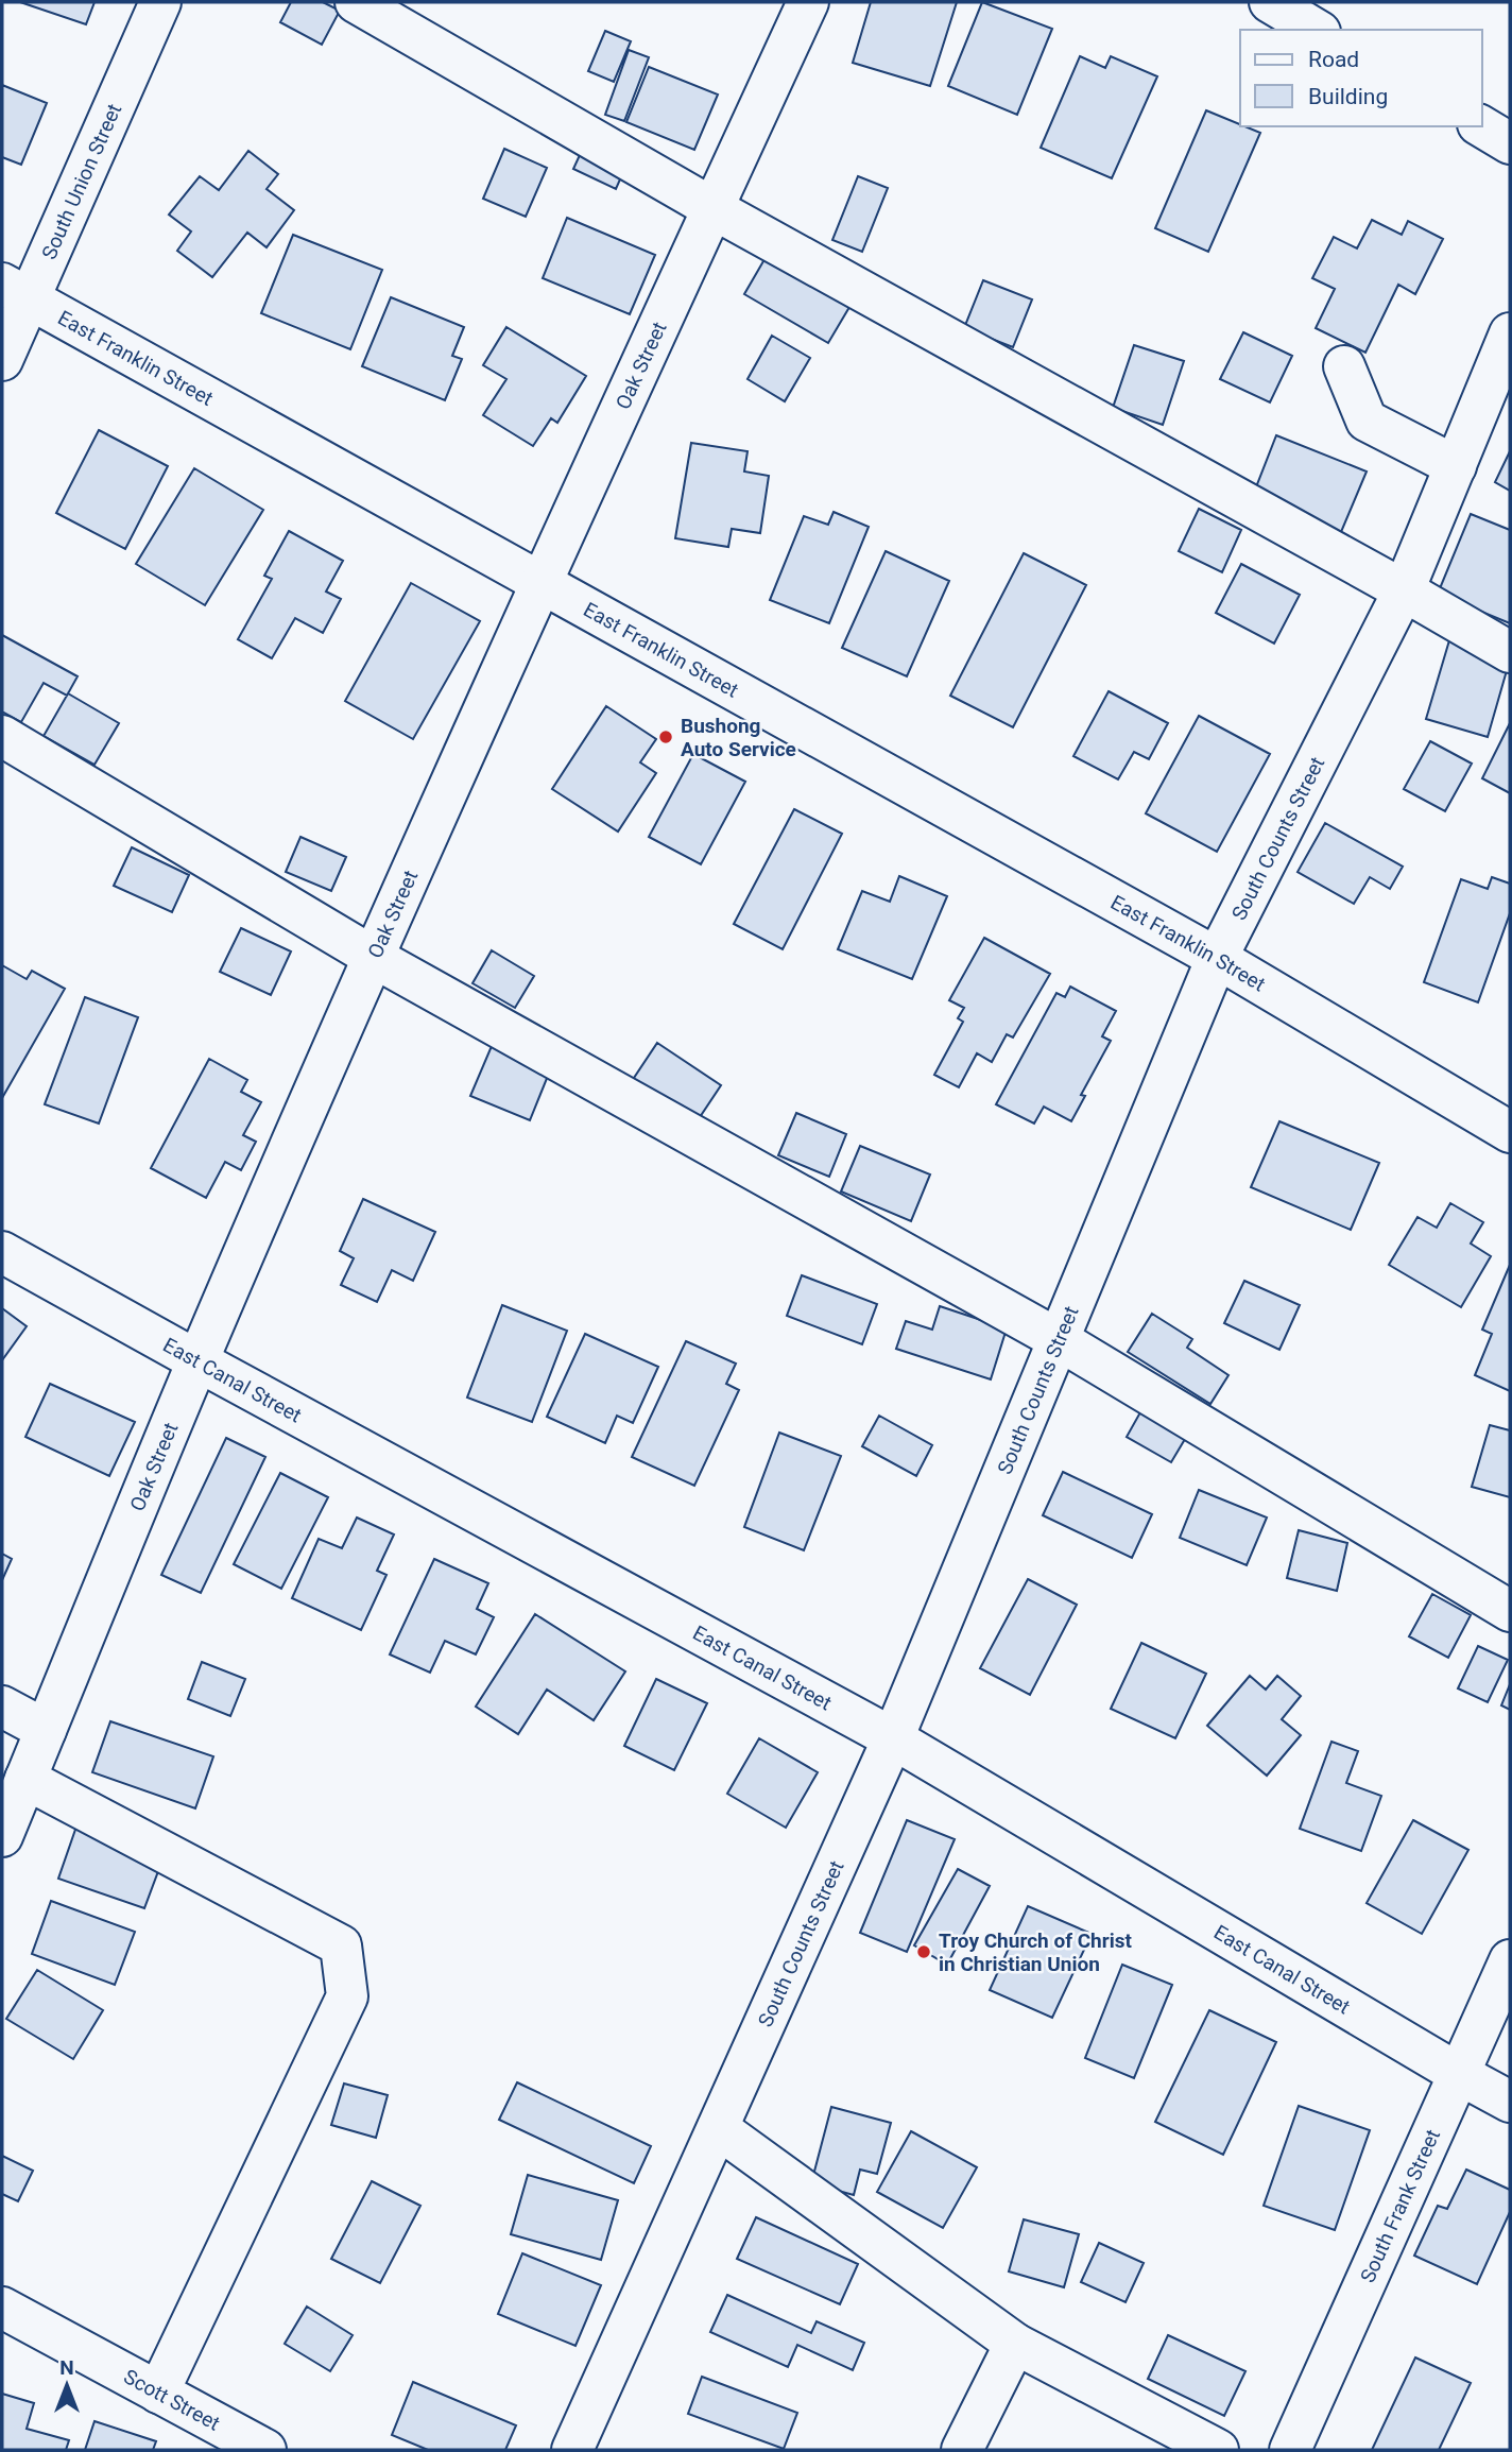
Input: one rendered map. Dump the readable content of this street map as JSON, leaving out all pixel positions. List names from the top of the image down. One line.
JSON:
{"streets":{"street":["South Union Street","East Franklin Street","Oak Street","South Counts Street","East Canal Street","South Frank Street","Scott Street"]},"crossings":[["South Union Street","East Franklin Street"],["East Franklin Street","Oak Street"],["East Franklin Street","South Counts Street"],["Oak Street","East Canal Street"],["South Counts Street","East Canal Street"],["East Canal Street","South Frank Street"]],"places":["Bushong Auto Service","Troy Church of Christ in Christian Union"],"legend":["Road","Building"],"north":"top"}
